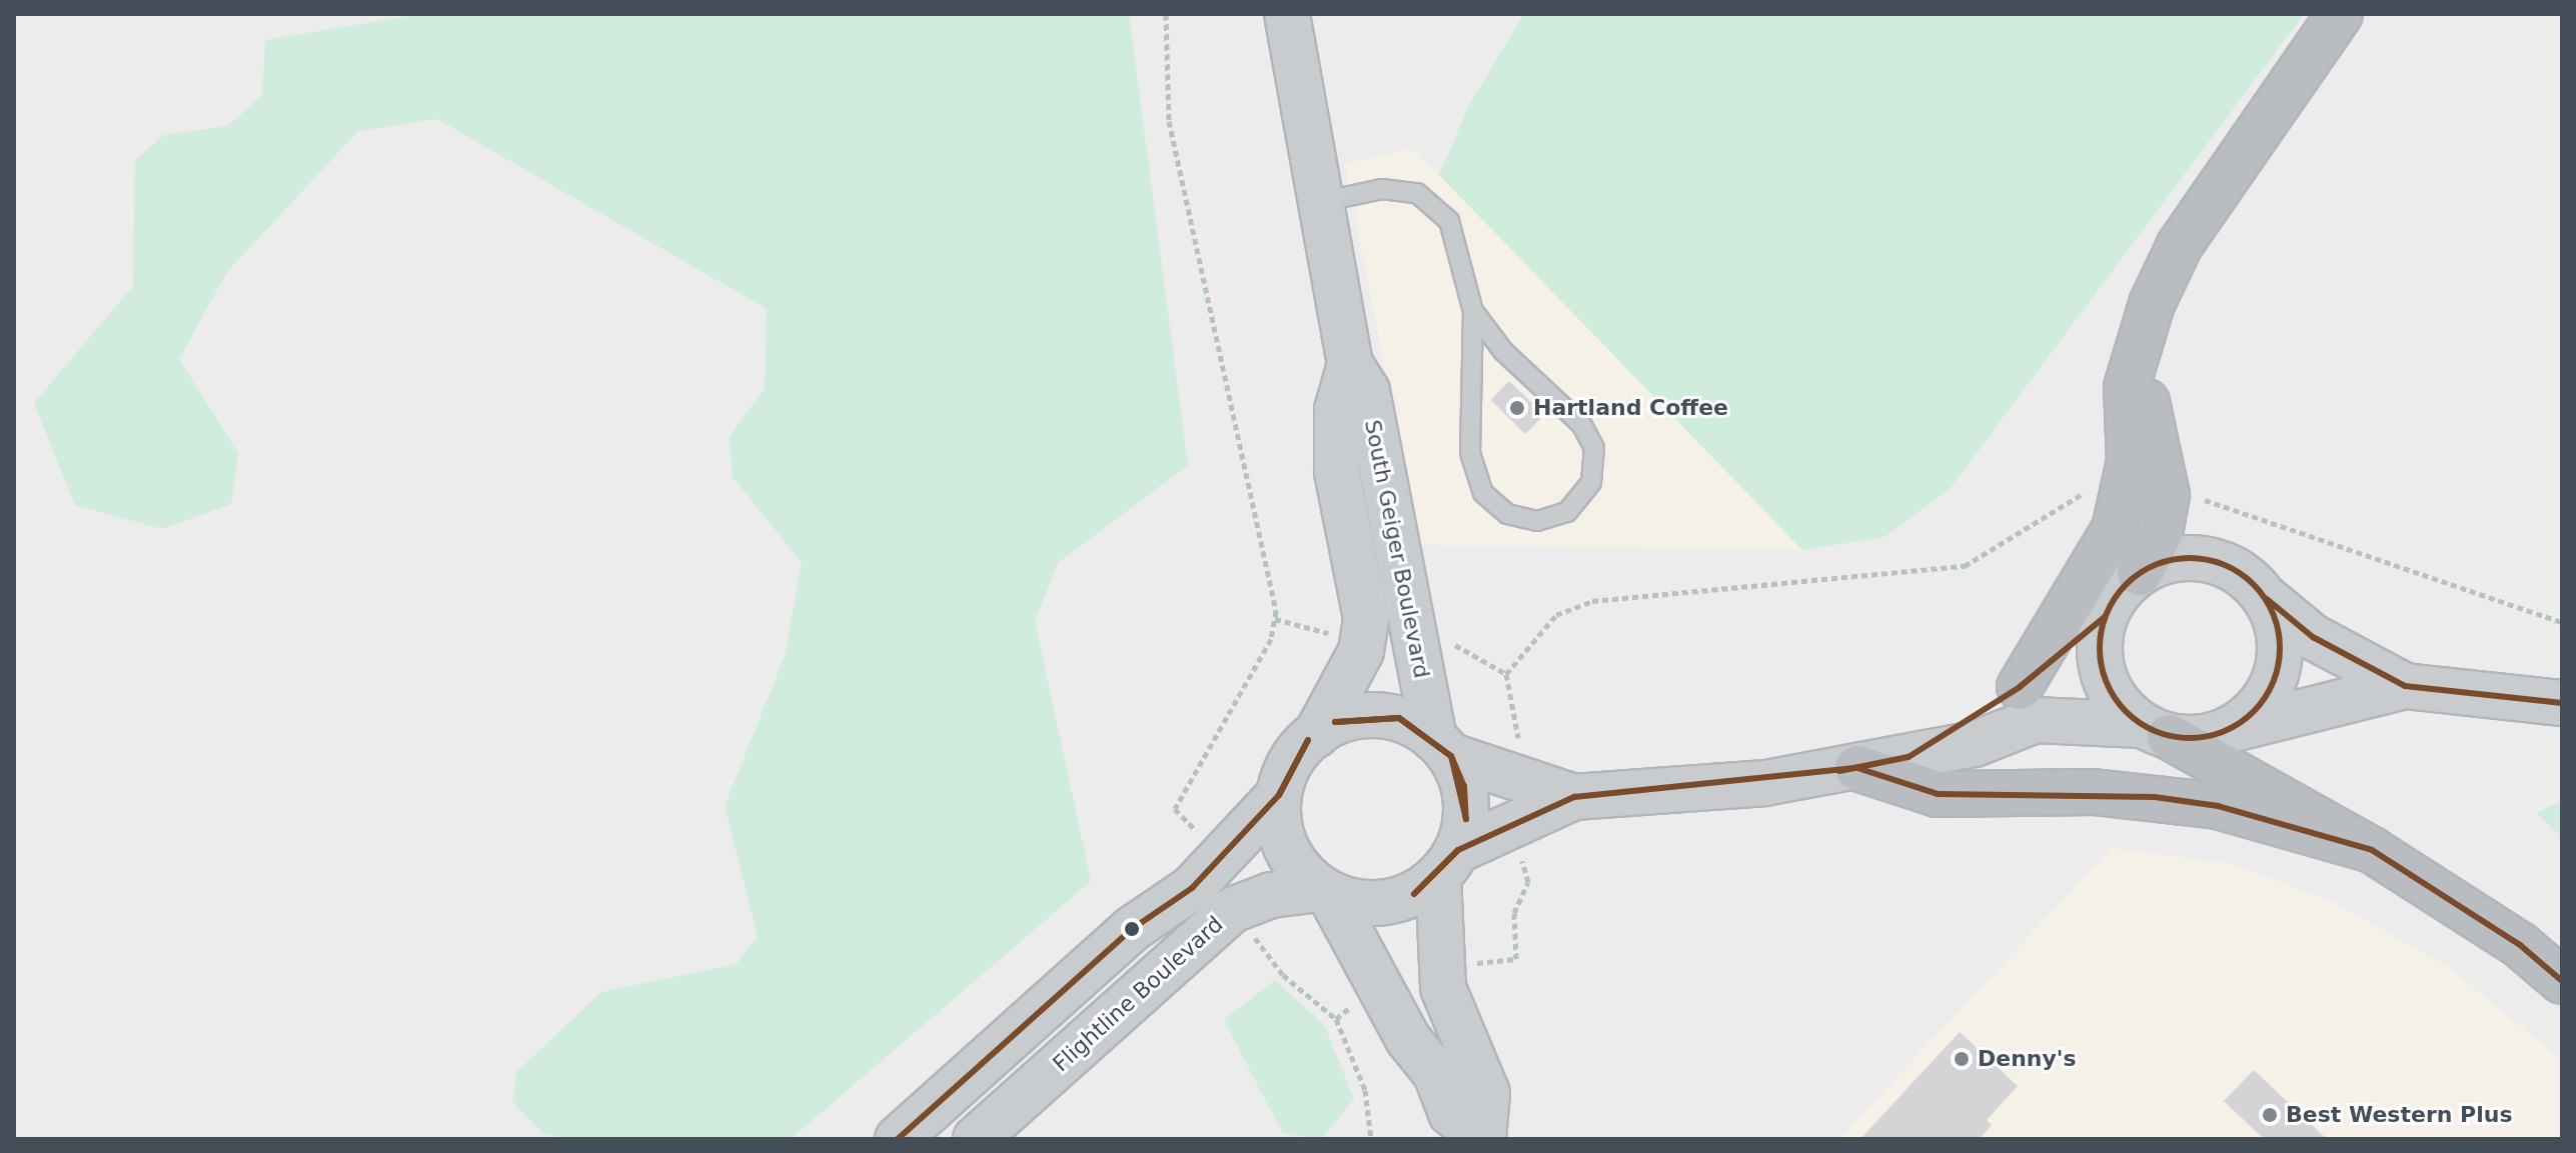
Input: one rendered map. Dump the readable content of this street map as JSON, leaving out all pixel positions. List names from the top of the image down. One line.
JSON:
{"streets":{"main road":["South Geiger Boulevard","Flightline Boulevard"]},"crossings":[["South Geiger Boulevard","Flightline Boulevard"]],"places":["Hartland Coffee","Denny's","Best Western Plus"]}
